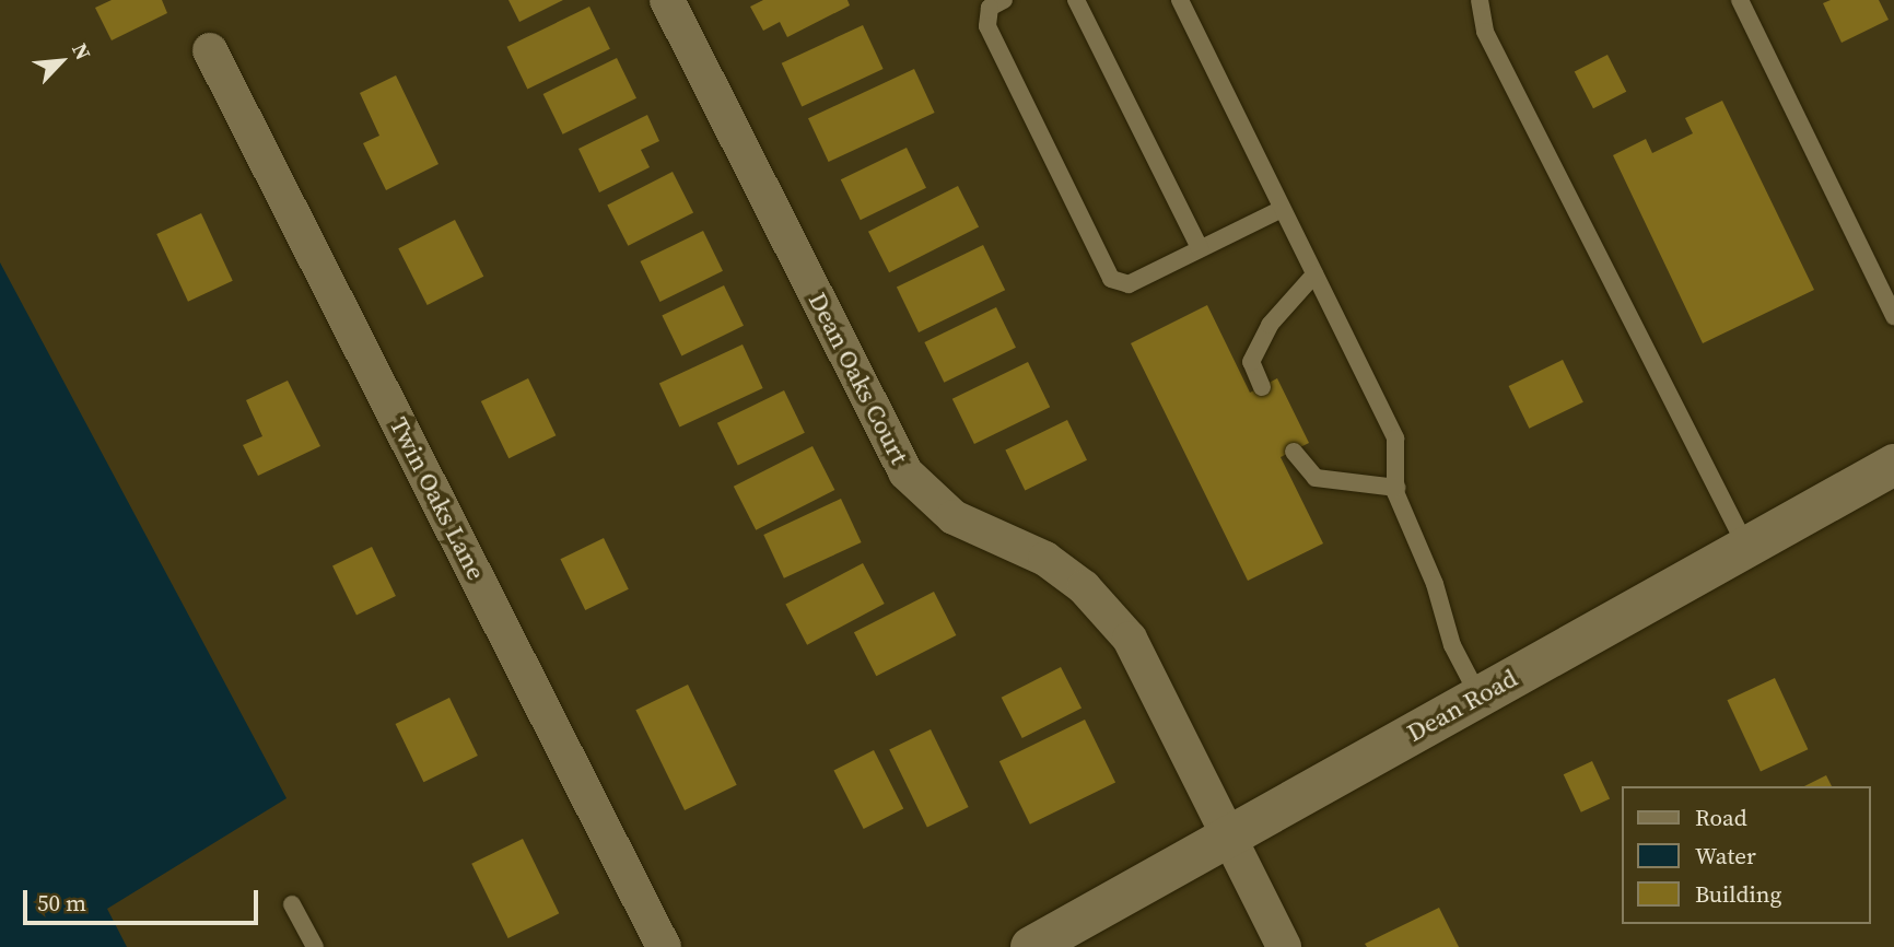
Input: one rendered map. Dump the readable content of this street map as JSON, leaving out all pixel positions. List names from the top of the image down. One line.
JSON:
{"streets":{"main road":["Dean Road"],"street":["Dean Oaks Court","Twin Oaks Lane"]},"crossings":[["Dean Oaks Court","Dean Road"]],"legend":["Road","Water","Building"],"scale_bar":"50 m","north":"top right"}
